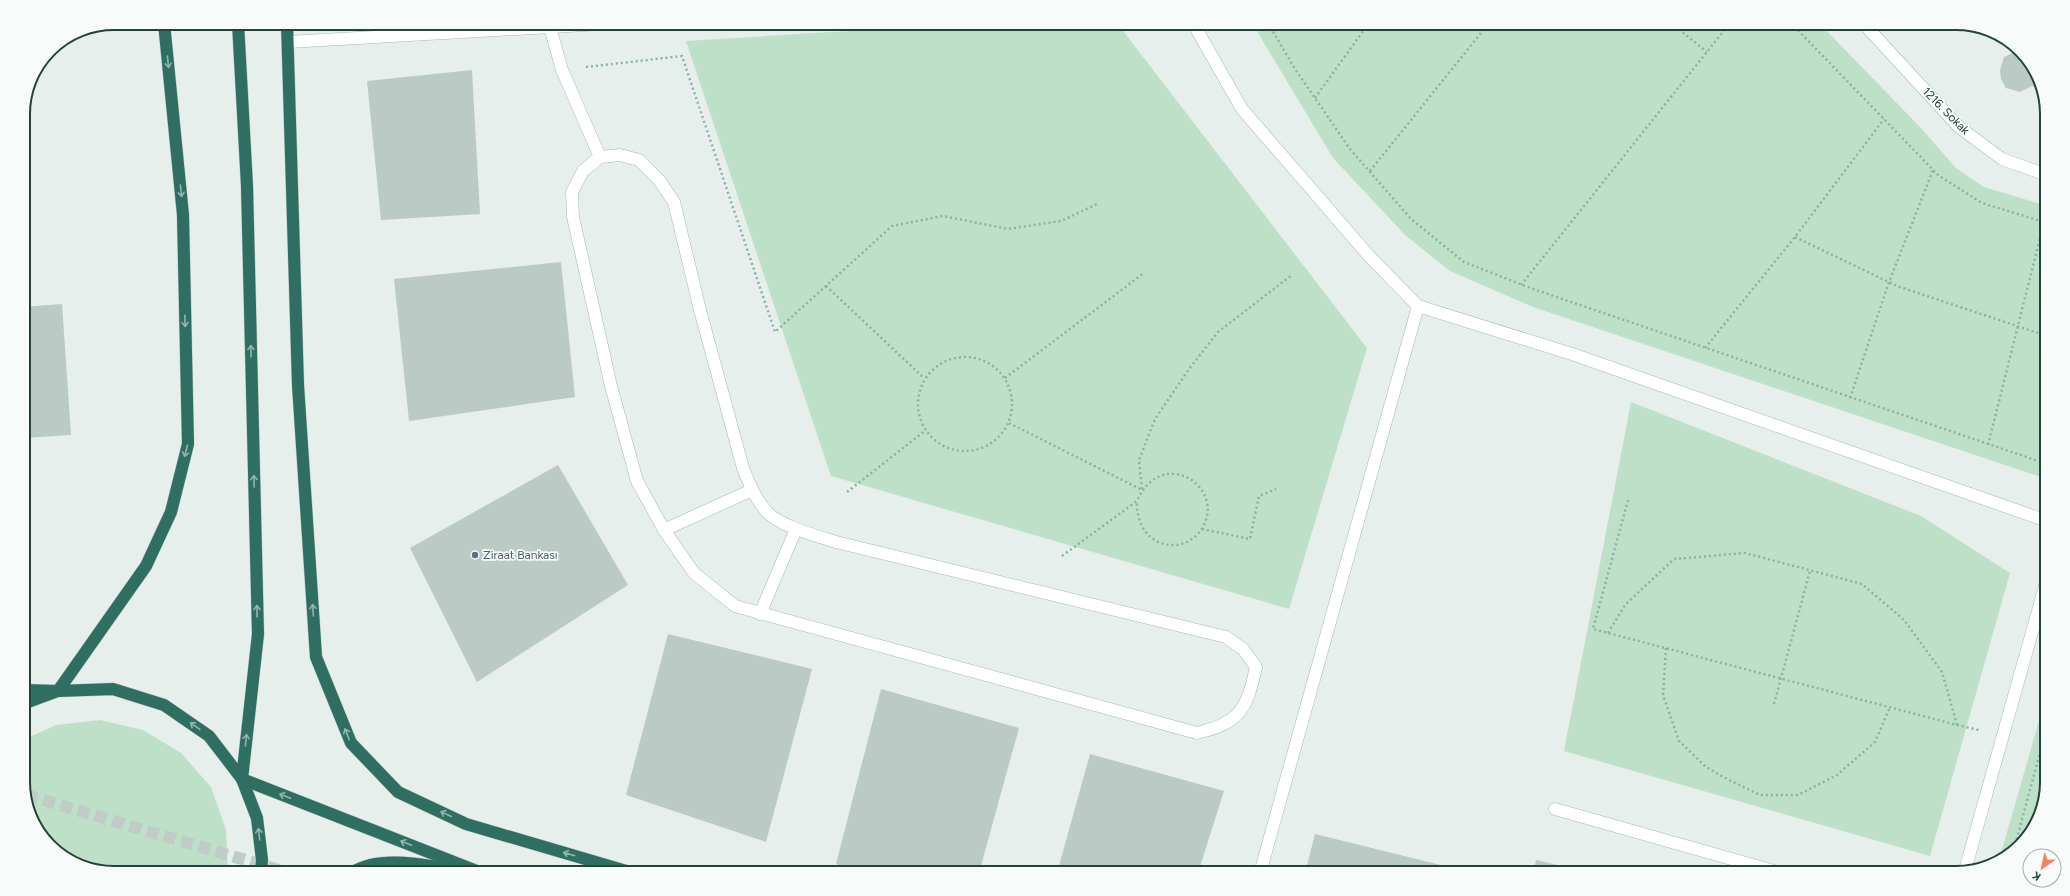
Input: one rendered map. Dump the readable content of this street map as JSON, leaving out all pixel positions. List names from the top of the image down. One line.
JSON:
{"streets":{"street":["1216. Sokak"]},"places":["Ziraat Bankası"],"north":"bottom left"}
